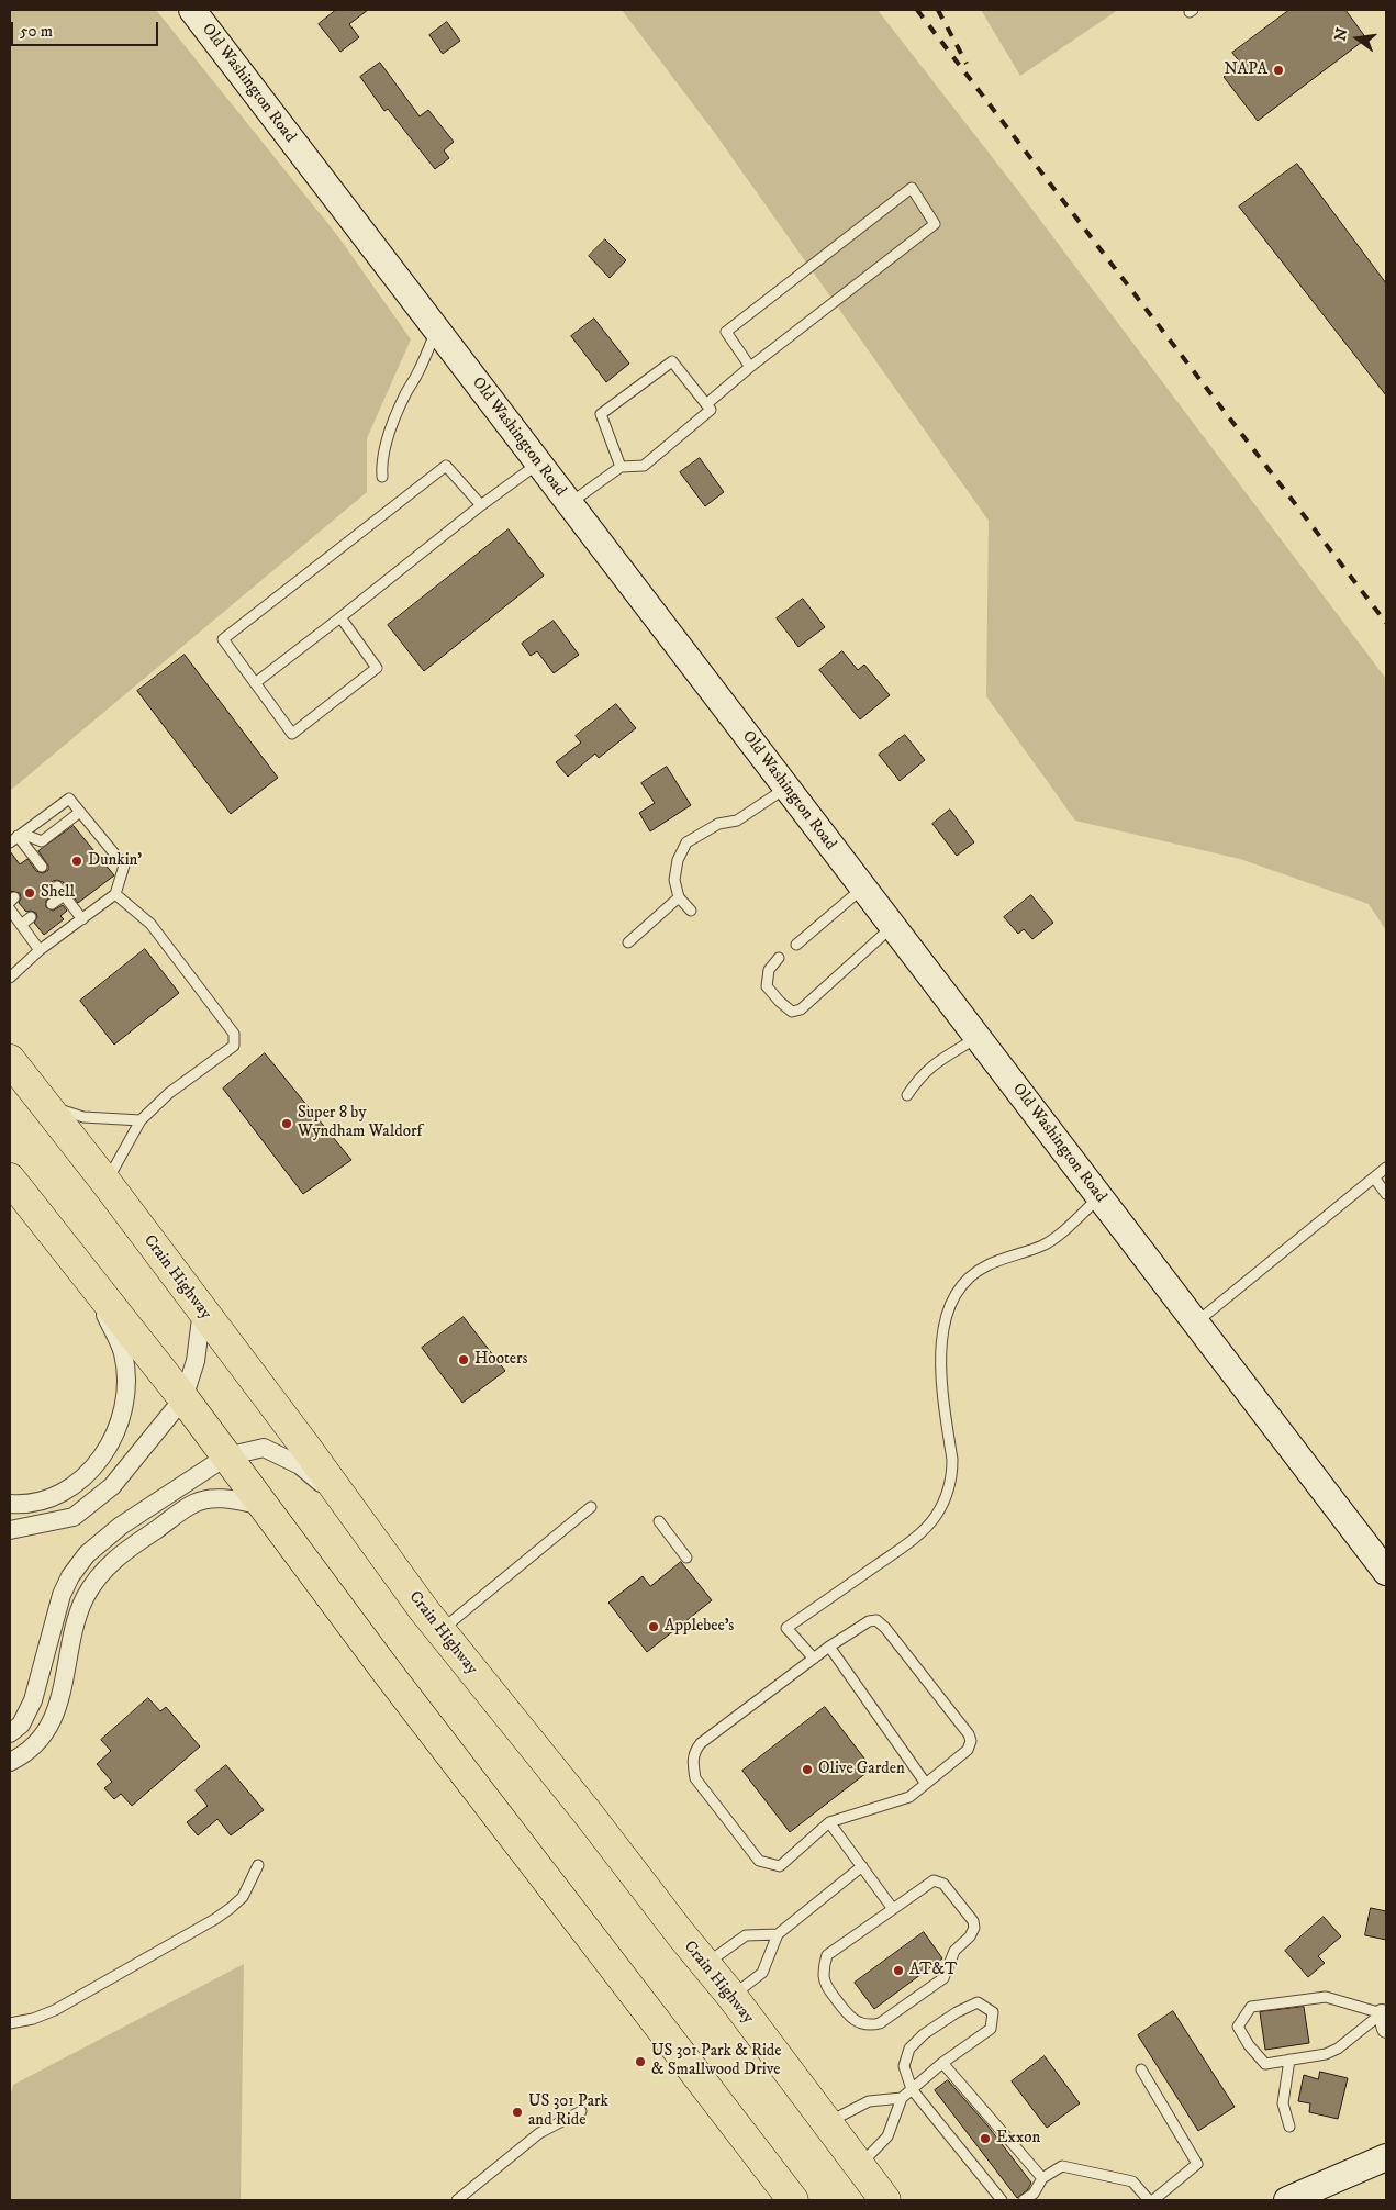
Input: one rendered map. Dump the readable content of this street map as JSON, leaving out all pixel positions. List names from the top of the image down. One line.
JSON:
{"streets":{"highway":["Crain Highway"],"main road":["Old Washington Road"]},"places":["NAPA","Dunkin'","Shell","Super 8 by Wyndham Waldorf","Hooters","Applebee's","Olive Garden","AT&T","US 301 Park & Ride & Smallwood Drive","US 301 Park and Ride","Exxon"],"scale_bar":"50 m","north":"left"}
